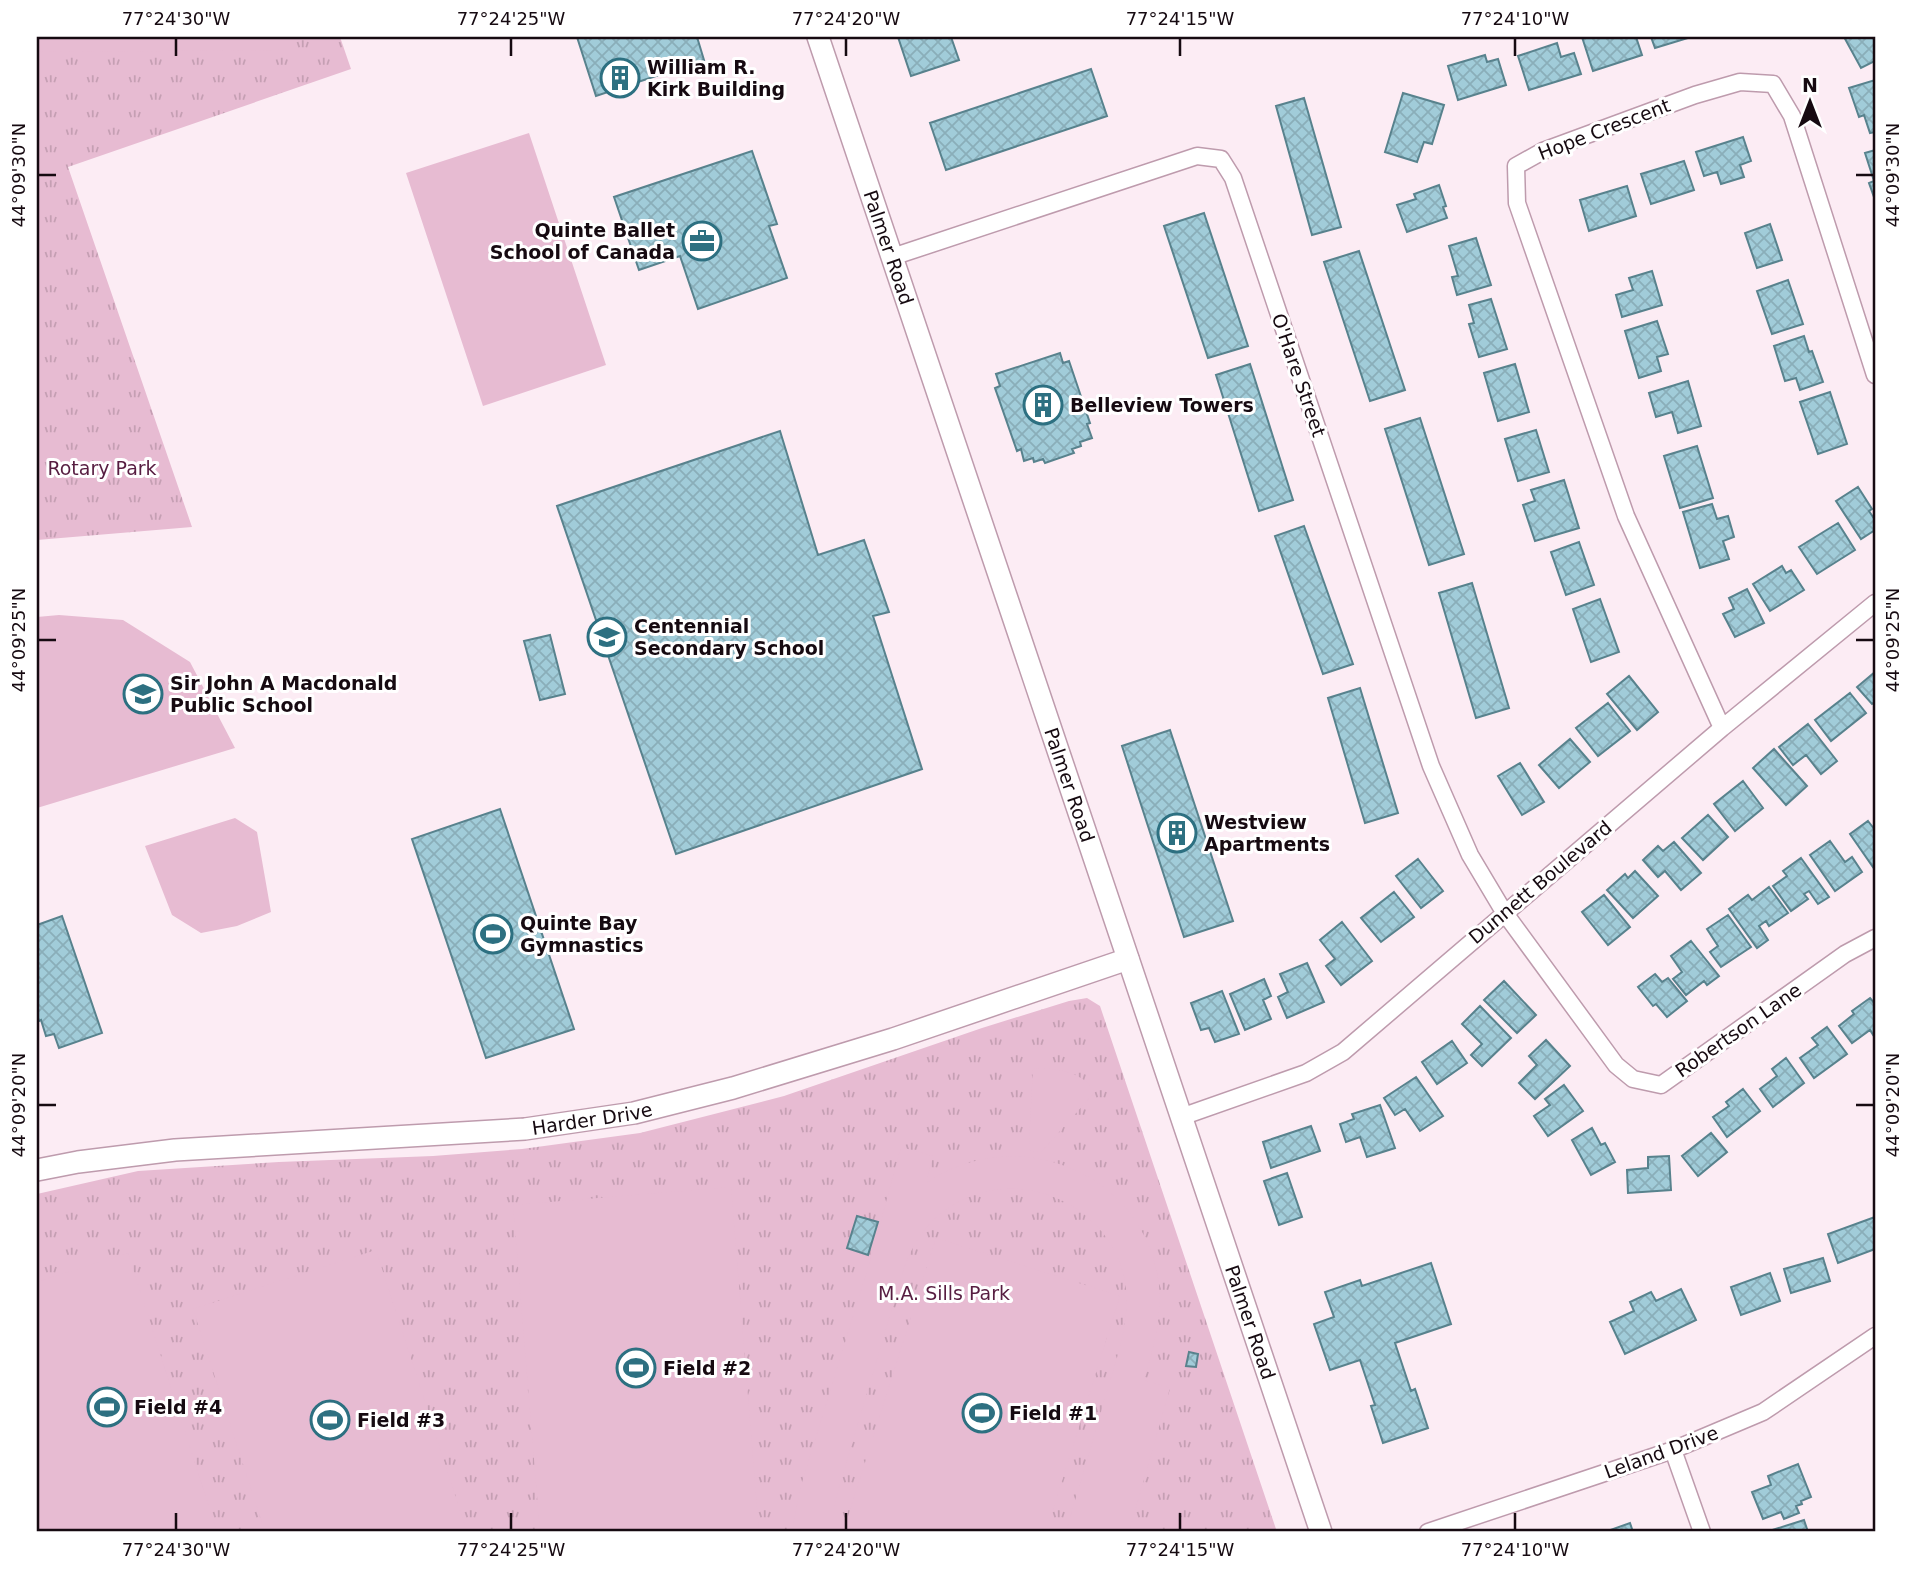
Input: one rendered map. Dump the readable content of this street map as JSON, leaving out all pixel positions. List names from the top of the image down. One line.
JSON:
{"streets":{"street":["Hope Crescent","Palmer Road","O'Hare Street","Dunnett Boulevard","Robertson Lane","Harder Drive","Leland Drive"]},"crossings":[["Hope Crescent","Dunnett Boulevard"],["Palmer Road","O'Hare Street"],["Palmer Road","Dunnett Boulevard"],["Palmer Road","Harder Drive"],["O'Hare Street","Dunnett Boulevard"],["O'Hare Street","Robertson Lane"],["Dunnett Boulevard","Robertson Lane"]],"parks":["Rotary Park","M.A. Sills Park"],"places":{"building":["William R. Kirk Building","Belleview Towers","Westview Apartments"],"office":["Quinte Ballet School of Canada"],"school or university":["Centennial Secondary School","Sir John A Macdonald Public School"],"sports":["Quinte Bay Gymnastics","Field #2","Field #4","Field #1","Field #3"]},"north":"top","coordinates":["77°24'30\"W","77°24'25\"W","77°24'20\"W","77°24'15\"W","77°24'10\"W","44°09'30\"N","44°09'25\"N","44°09'20\"N"]}
